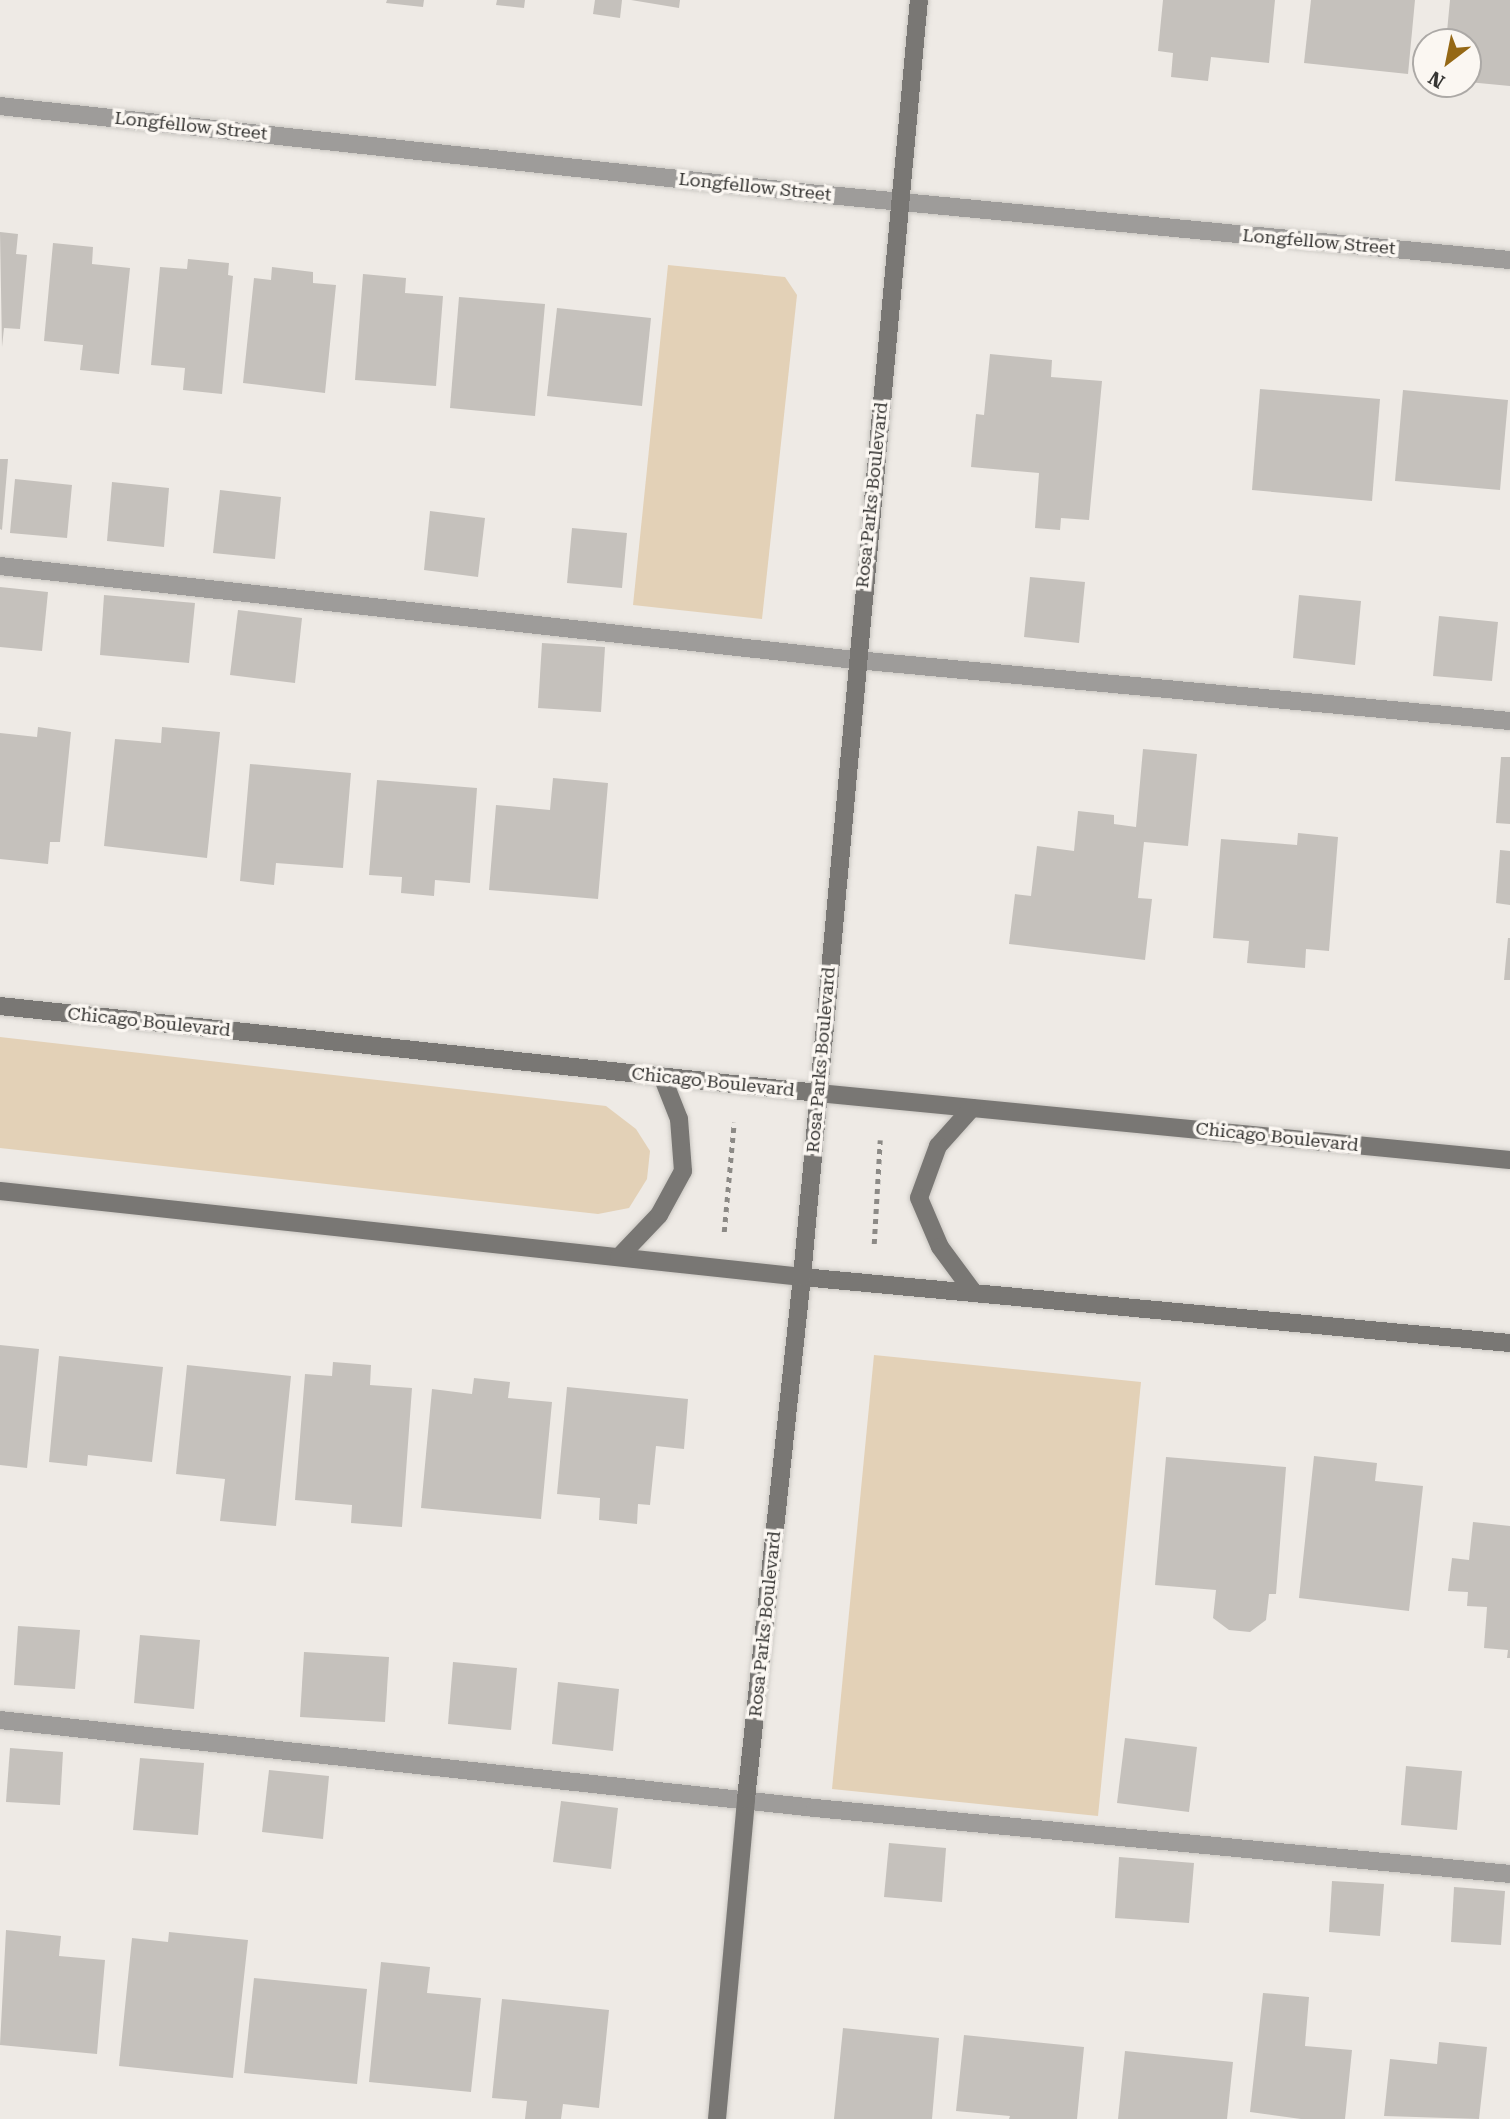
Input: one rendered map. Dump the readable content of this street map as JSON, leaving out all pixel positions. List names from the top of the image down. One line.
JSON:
{"streets":{"street":["Longfellow Street","Rosa Parks Boulevard","Chicago Boulevard"]},"crossings":[["Longfellow Street","Rosa Parks Boulevard"],["Rosa Parks Boulevard","Chicago Boulevard"]],"north":"bottom left"}
